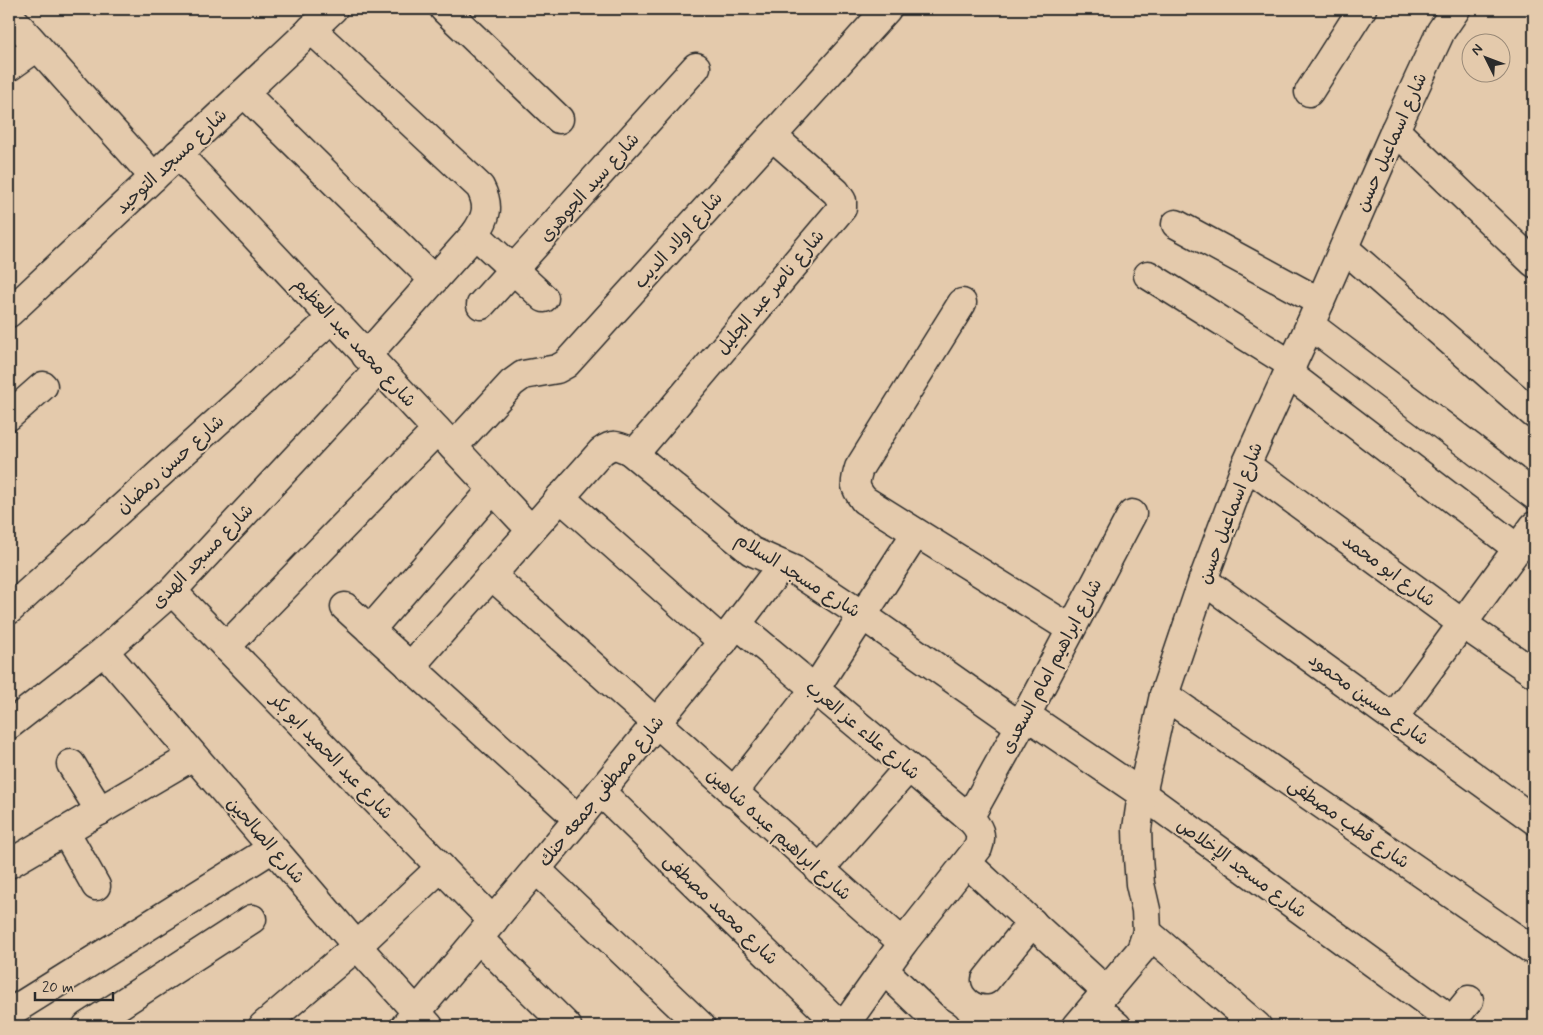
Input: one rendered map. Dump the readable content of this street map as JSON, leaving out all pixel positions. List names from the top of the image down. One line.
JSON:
{"streets":{"street":["شارع اسماعيل حسن","شارع مسجد التوحيد","شارع سيد الجوهرى","شارع اولاد الديب","شارع ناصر عبد الجليل","شارع محمد عبد العظيم","شارع حسن رمضان","شارع مسجد الهدى","شارع ابو محمد","شارع مسجد السلام","شارع ابراهيم امام السعدى","شارع حسين محمود","شارع علاء عز العرب","شارع عبد الحميد ابو بكر","شارع مصطفى جمعه حنك","شارع قطب مصطفى","شارع ابراهيم عبده شاهين","شارع الصالحين","شارع مسجد الإخلاص","شارع محمد مصطفى"]},"crossings":[["شارع اسماعيل حسن","شارع ابو محمد"],["شارع اسماعيل حسن","شارع حسين محمود"],["شارع اسماعيل حسن","شارع قطب مصطفى"],["شارع اسماعيل حسن","شارع مسجد الإخلاص"],["شارع مسجد التوحيد","شارع محمد عبد العظيم"],["شارع اولاد الديب","شارع ناصر عبد الجليل"],["شارع اولاد الديب","شارع محمد عبد العظيم"],["شارع اولاد الديب","شارع عبد الحميد ابو بكر"],["شارع ناصر عبد الجليل","شارع مسجد السلام"],["شارع محمد عبد العظيم","شارع حسن رمضان"],["شارع محمد عبد العظيم","شارع مسجد الهدى"],["شارع مسجد الهدى","شارع عبد الحميد ابو بكر"],["شارع مسجد الهدى","شارع الصالحين"],["شارع مسجد السلام","شارع ابراهيم امام السعدى"],["شارع مسجد السلام","شارع مصطفى جمعه حنك"],["شارع مسجد السلام","شارع مسجد الإخلاص"],["شارع ابراهيم امام السعدى","شارع علاء عز العرب"],["شارع ابراهيم امام السعدى","شارع ابراهيم عبده شاهين"],["شارع ابراهيم امام السعدى","شارع مسجد الإخلاص"],["شارع ابراهيم امام السعدى","شارع محمد مصطفى"],["شارع علاء عز العرب","شارع مصطفى جمعه حنك"],["شارع عبد الحميد ابو بكر","شارع مصطفى جمعه حنك"],["شارع مصطفى جمعه حنك","شارع ابراهيم عبده شاهين"],["شارع مصطفى جمعه حنك","شارع الصالحين"],["شارع مصطفى جمعه حنك","شارع محمد مصطفى"]],"scale_bar":"20 m","north":"top left"}
